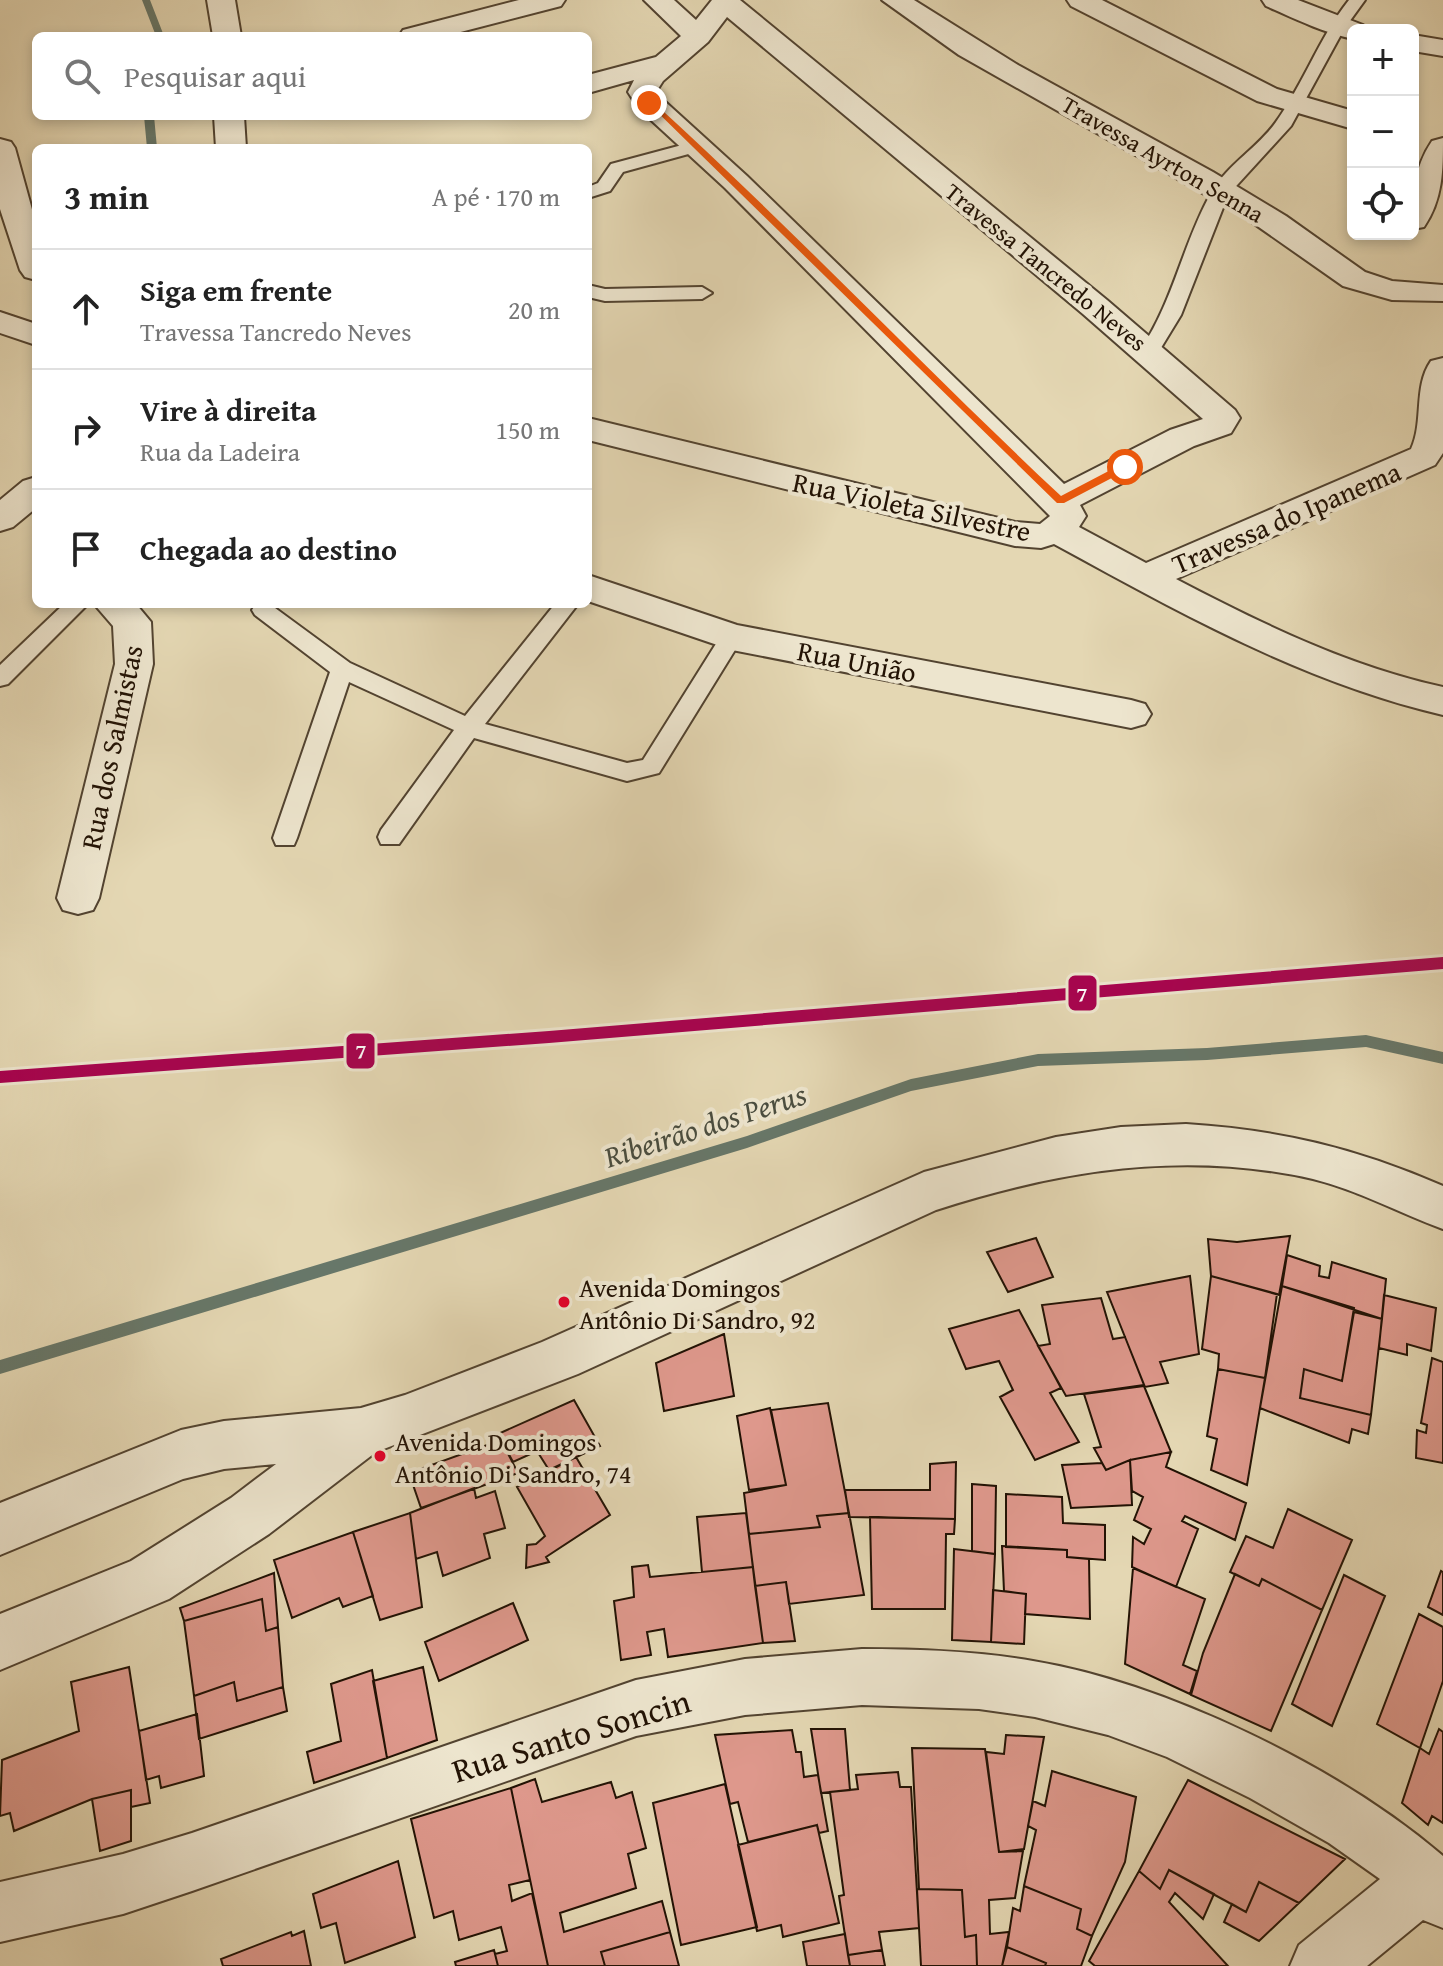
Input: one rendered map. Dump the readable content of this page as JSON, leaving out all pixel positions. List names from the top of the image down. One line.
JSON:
{"streets":{"street":["Travessa Ayrton Senna","Travessa Tancredo Neves","Rua Violeta Silvestre","Travessa do Ipanema","Rua União","Rua dos Salmistas","Rua Santo Soncin"]},"crossings":[["Travessa Tancredo Neves","Rua Violeta Silvestre"],["Rua Violeta Silvestre","Travessa do Ipanema"]],"water":["Ribeirão dos Perus"],"places":["Avenida Domingos Antônio Di Sandro, 92","Avenida Domingos Antônio Di Sandro, 74"],"lines":["transit line 7"],"page":{"map_buttons":["+","−"],"search":"Pesquisar aqui","heading":["3 min","A pé · 170 m"],"list":[["Siga em frente","Travessa Tancredo Neves","20 m"],["Vire à direita","Rua da Ladeira","150 m"],"Chegada ao destino"]}}
